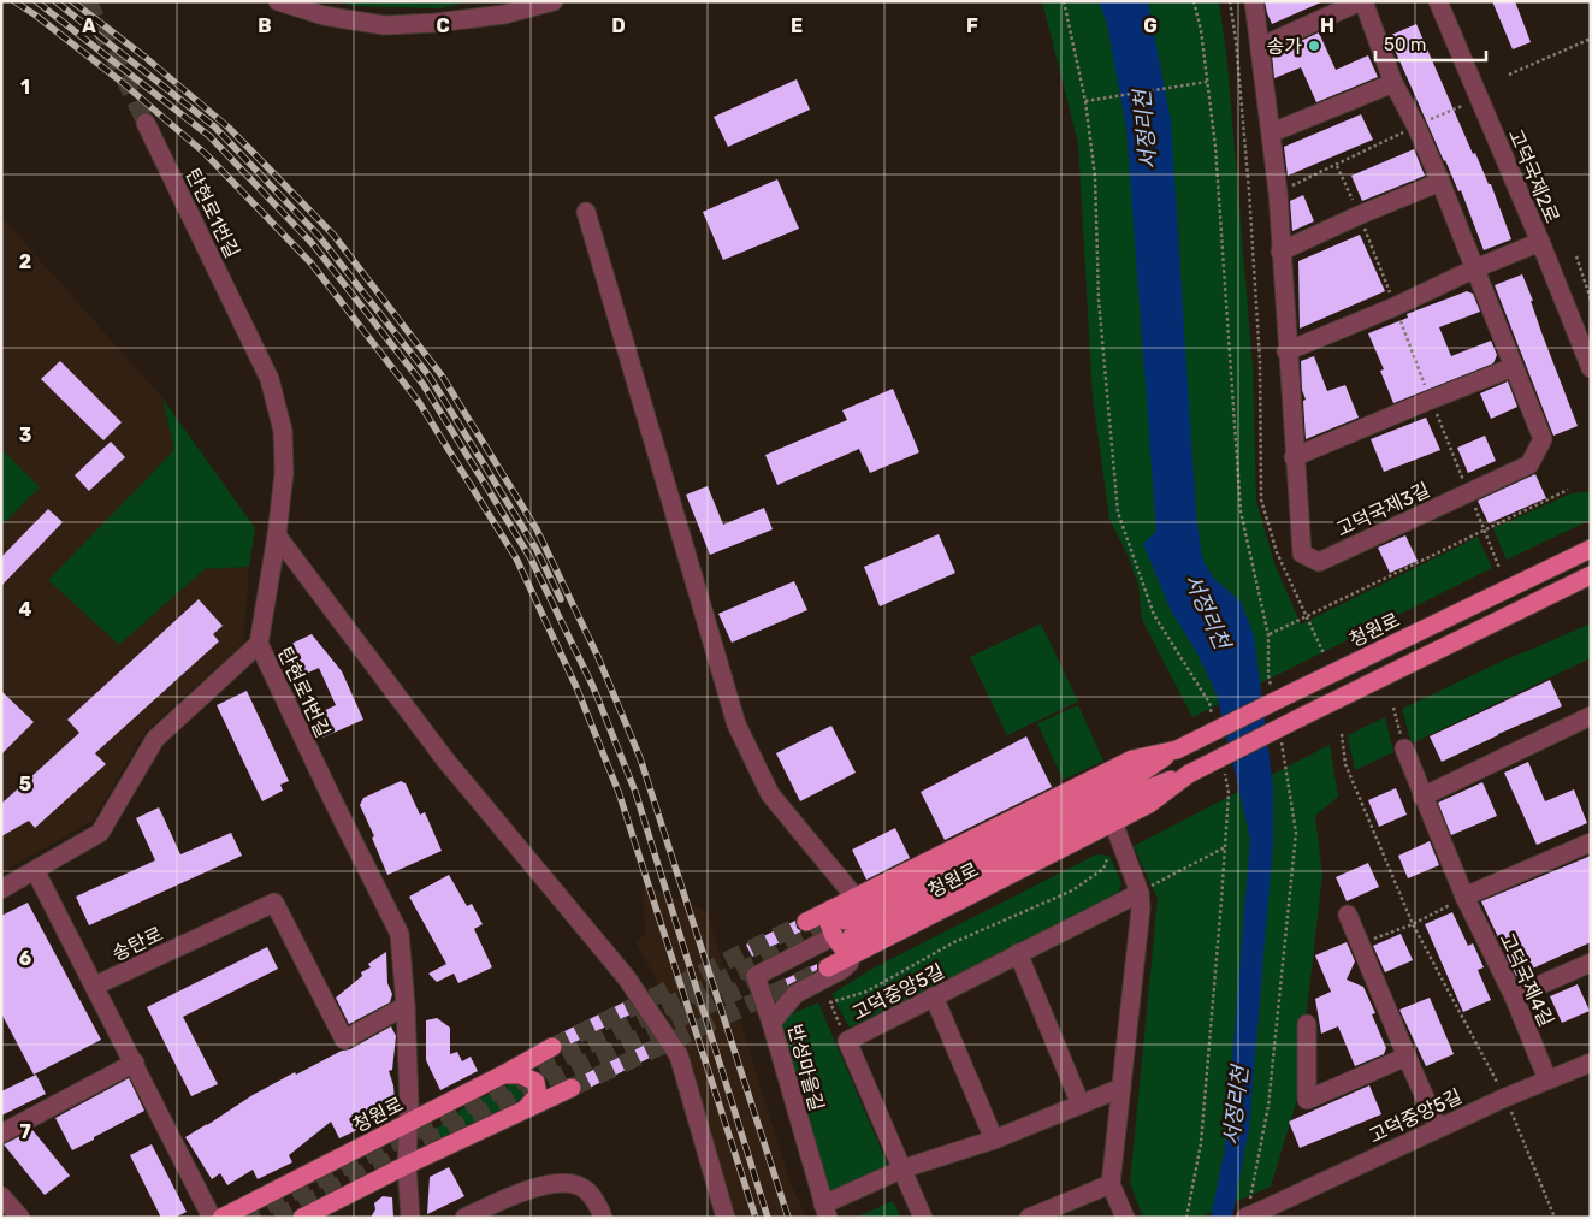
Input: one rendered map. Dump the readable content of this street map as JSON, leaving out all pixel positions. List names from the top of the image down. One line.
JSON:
{"streets":{"main road":["청원로"],"street":["고덕국제2로","탄현로1번길","고덕국제3길","송탄로","고덕국제4길","고덕중앙5길","반성마을길"]},"crossings":[["탄현로1번길","청원로"],["탄현로1번길","송탄로"],["청원로","반성마을길"],["고덕국제4길","고덕중앙5길"]],"water":["서정리천"],"places":["송가"],"scale_bar":"50 m","grid":{"columns":["A","B","C","D","E","F","G","H"],"rows":["1","2","3","4","5","6","7"]}}
